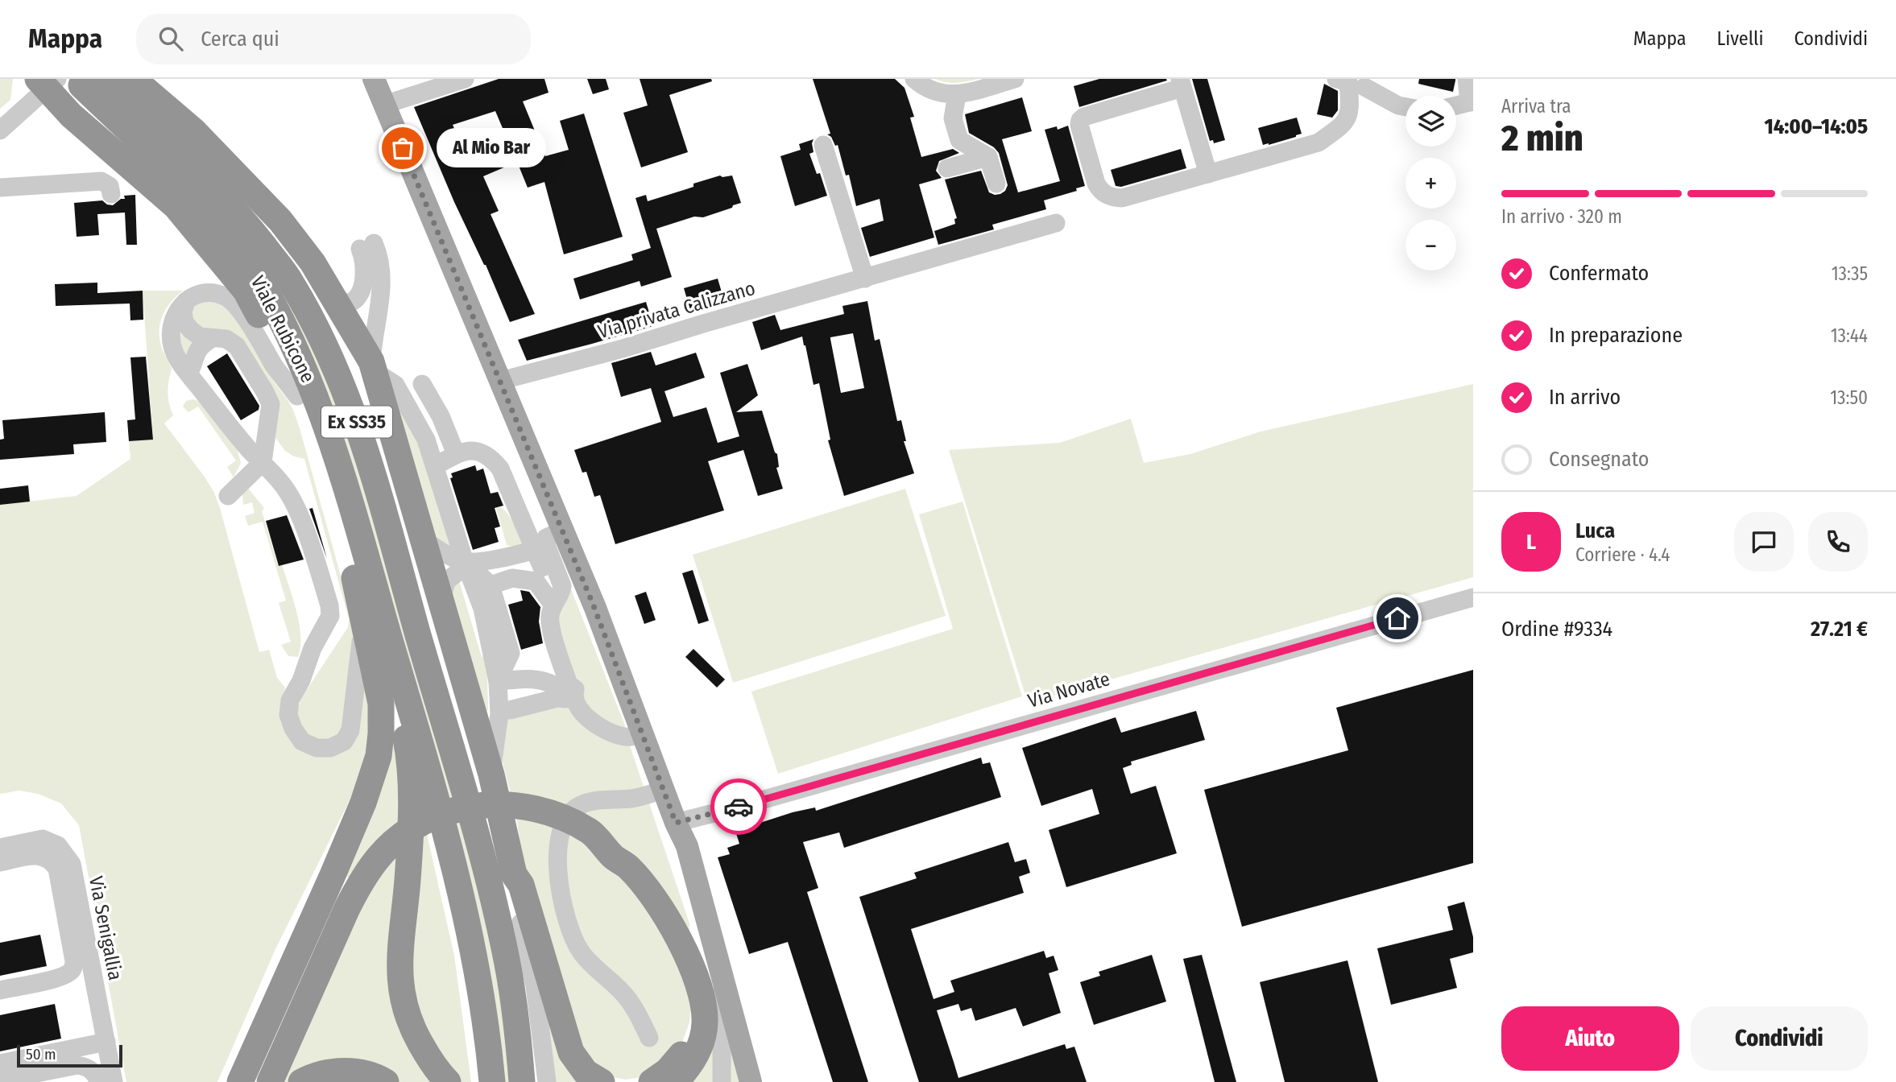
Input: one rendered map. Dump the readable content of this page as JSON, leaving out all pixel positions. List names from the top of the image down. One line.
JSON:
{"streets":{"highway":["Viale Rubicone","Ex SS35"],"street":["Via privata Calizzano","Via Novate","Via Senigallia"]},"places":["Al Mio Bar"],"scale_bar":"50 m","page":{"header":"Mappa","search":"Cerca qui","nav":["Mappa","Livelli","Condividi"],"heading":["2 min","Arriva tra","14:00–14:05"],"panel":["Luca","Corriere · 4.4","Ordine #9334","27.21 €"],"map_buttons":["+","−"],"bubble":"Al Mio Bar","bar":"In arrivo · 320 m","list":[["Confermato","13:35"],["In preparazione","13:44"],["In arrivo","13:50"],"Consegnato"],"round":"L","buttons":["Aiuto","Condividi"],"scale":"50 m"}}
